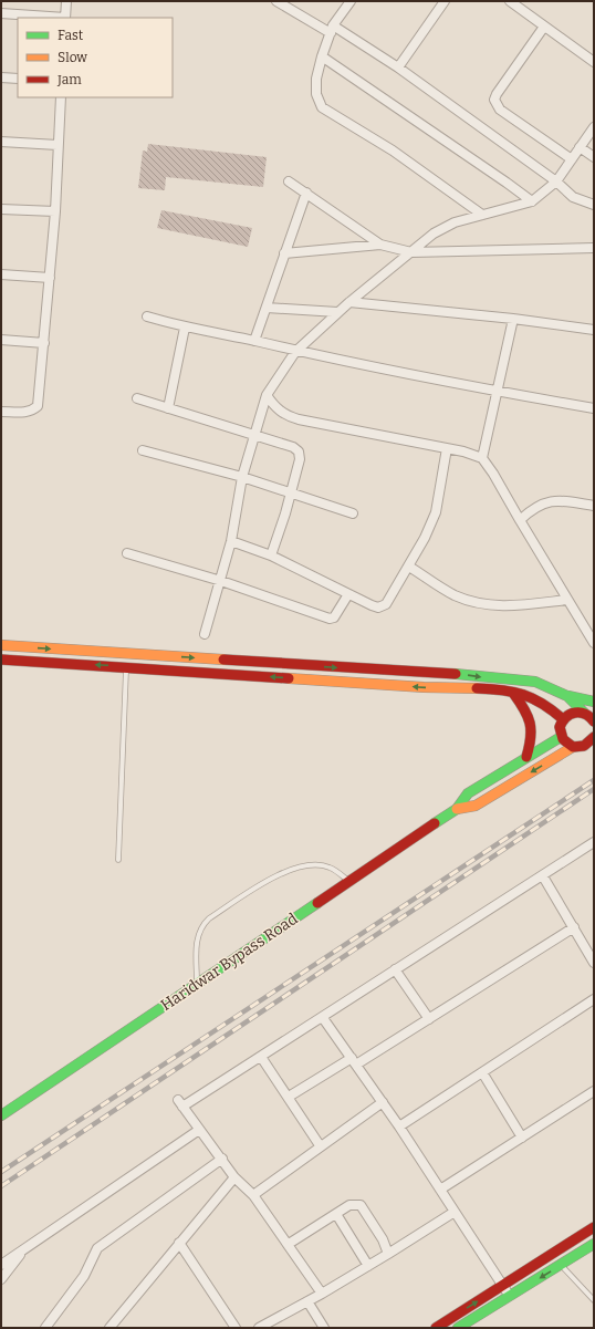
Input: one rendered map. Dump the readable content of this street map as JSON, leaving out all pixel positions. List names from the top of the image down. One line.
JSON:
{"streets":{"main road":["Haridwar Bypass Road"]},"legend":["Fast","Slow","Jam"]}
